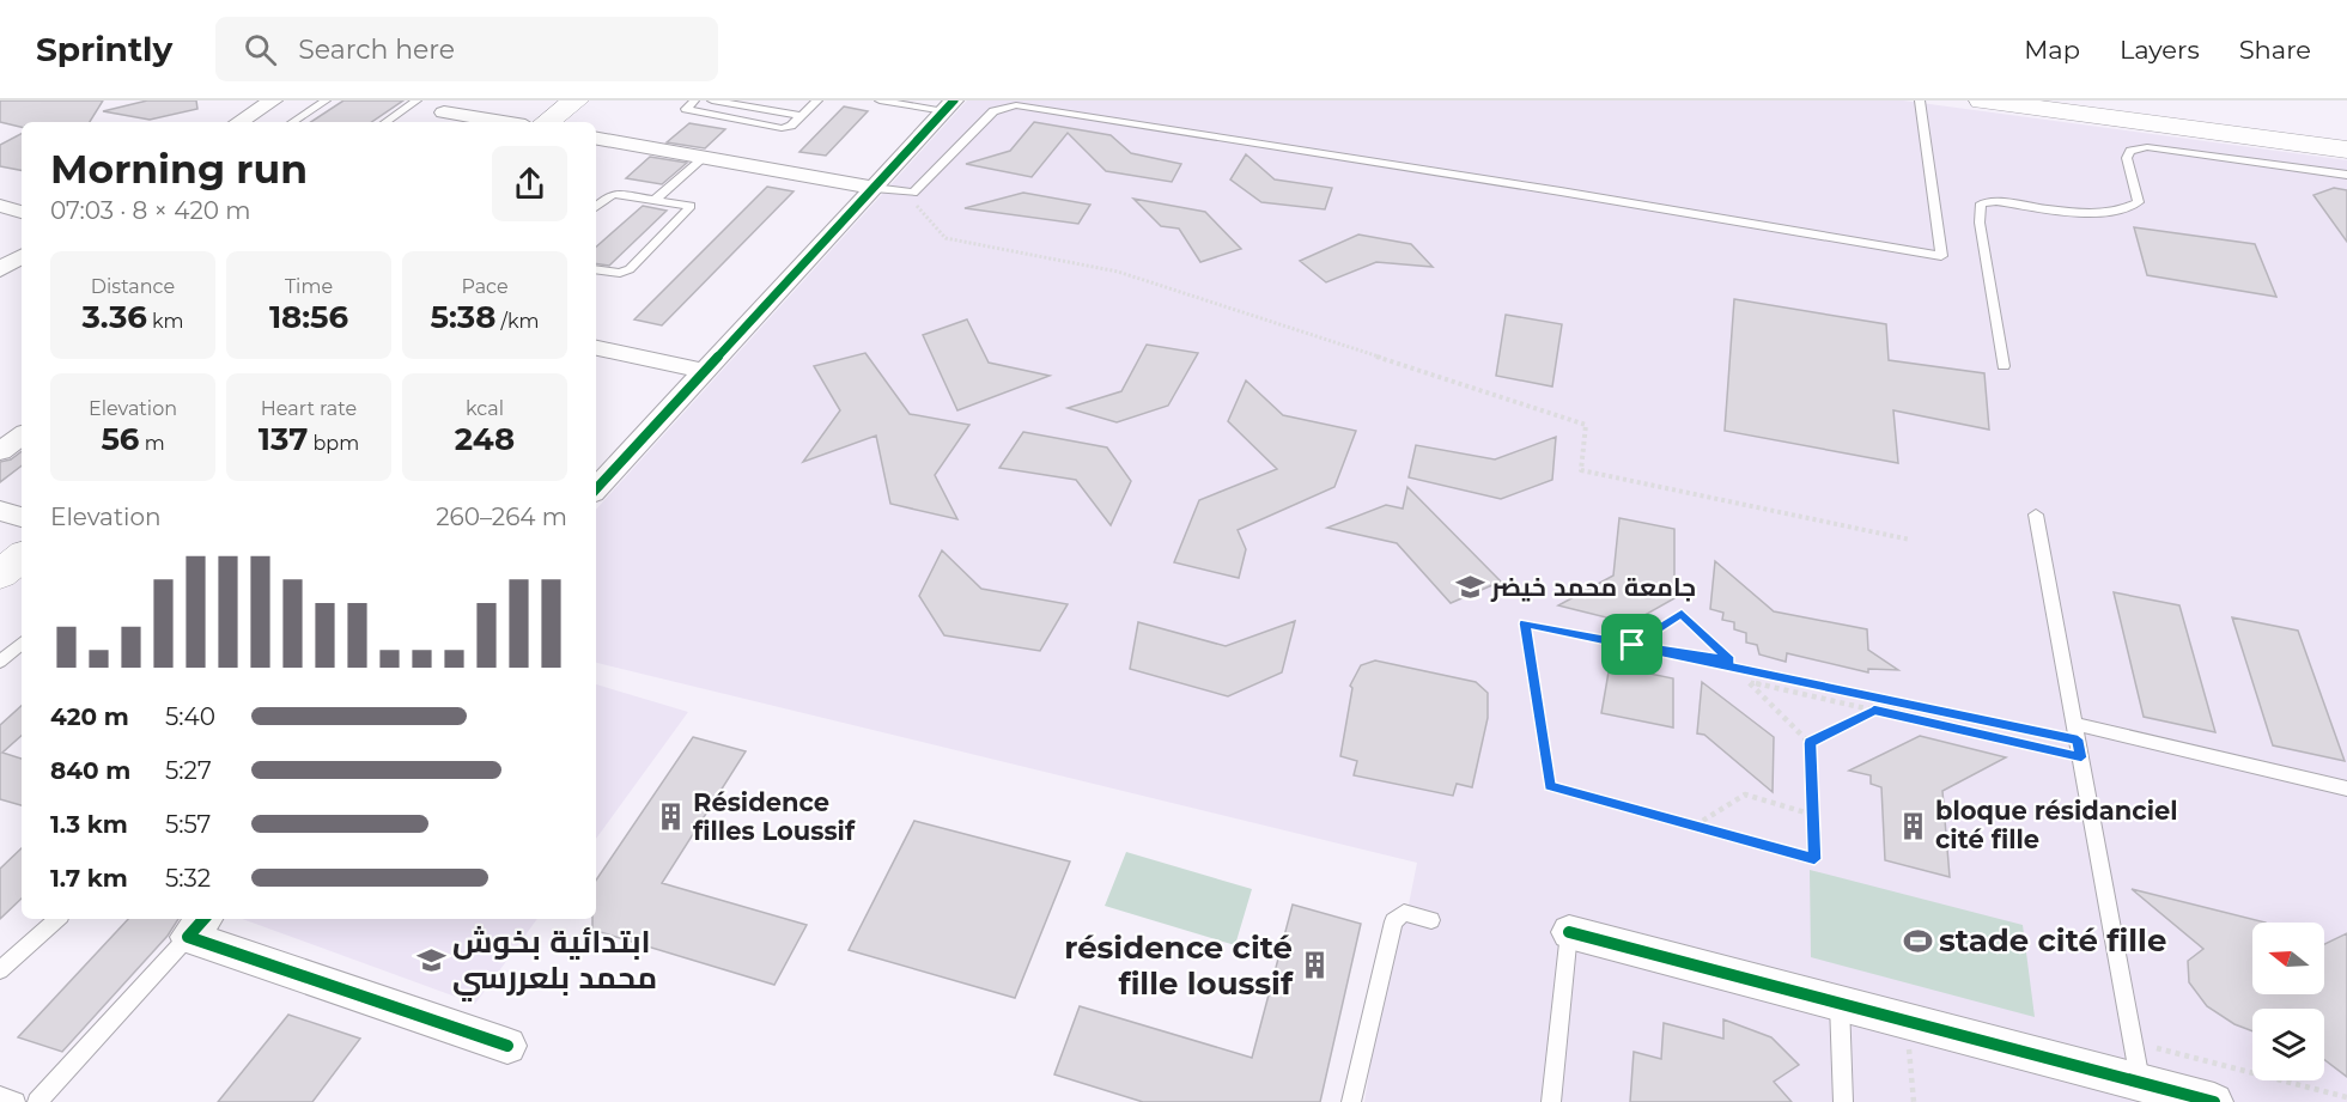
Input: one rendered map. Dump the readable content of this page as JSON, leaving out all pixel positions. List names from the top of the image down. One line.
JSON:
{"places":{"school or university":["جامعة محمد خيضر","ابتدائية بخوش محمد بلعررسي"],"building":["Résidence filles Loussif","bloque résidanciel cité fille","résidence cité fille loussif"],"sports":["stade cité fille"]},"north":"left","page":{"header":"Sprintly","search":"Search here","nav":["Map","Layers","Share"],"heading":["Morning run","07:03 · 8 × 420 m"],"stats":[["Distance","3.36 km"],["Time","18:56"],["Pace","5:38 /km"],["Elevation","56 m"],["Heart rate","137 bpm"],["kcal","248"]],"chart":["Elevation","260–264 m"],"list":[{"name":"420 m","note":"5:40"},{"name":"840 m","note":"5:27"},{"name":"1.3 km","note":"5:57"},{"name":"1.7 km","note":"5:32"}]}}
